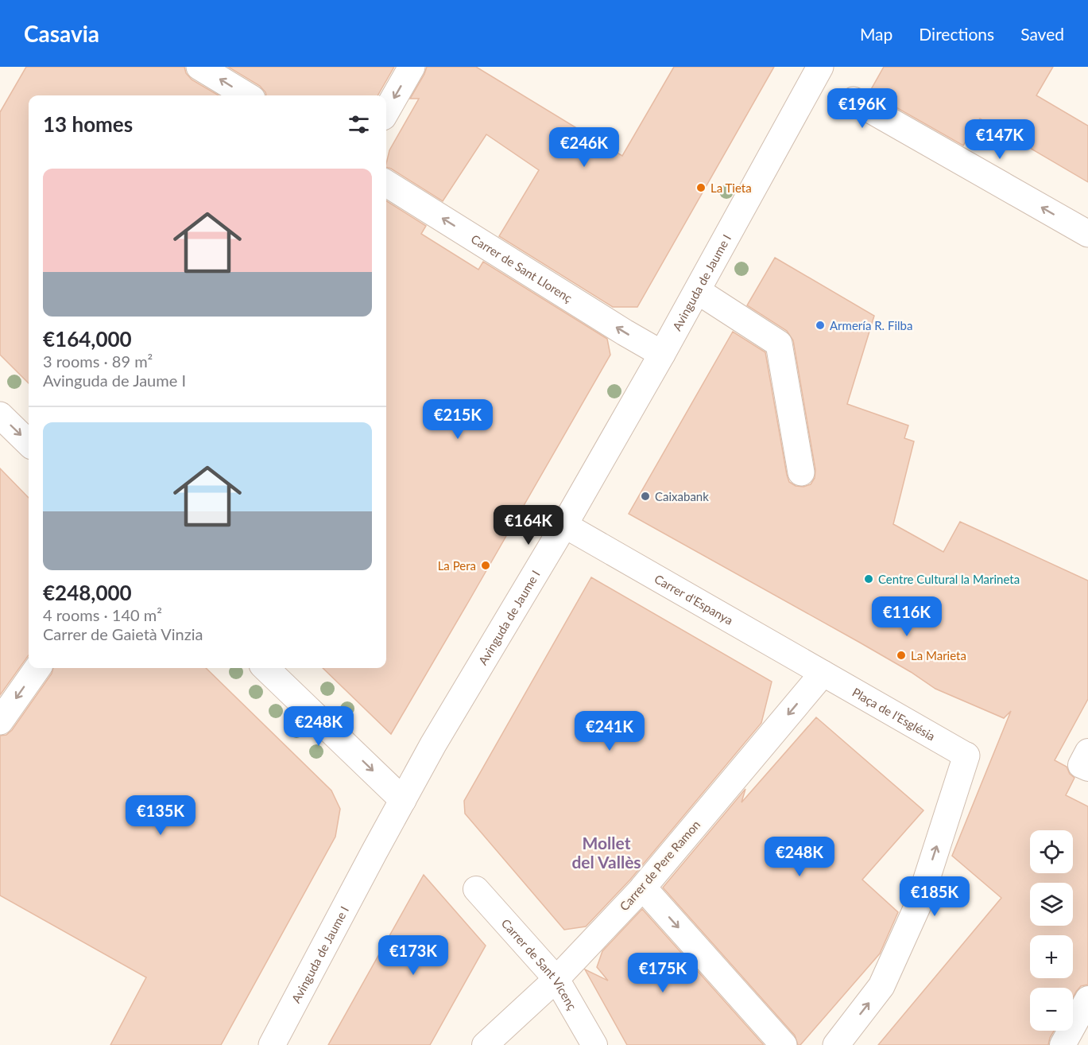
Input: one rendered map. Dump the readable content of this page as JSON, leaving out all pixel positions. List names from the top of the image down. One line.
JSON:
{"streets":{"street":["Carrer de Sant Llorenç","Avinguda de Jaume I","Carrer d'Espanya","Plaça de l'Església","Carrer de Pere Ramon","Carrer de Sant Vicenç"]},"crossings":[["Carrer de Sant Llorenç","Avinguda de Jaume I"],["Avinguda de Jaume I","Carrer d'Espanya"],["Carrer d'Espanya","Plaça de l'Església"],["Carrer d'Espanya","Carrer de Pere Ramon"],["Plaça de l'Església","Carrer de Pere Ramon"],["Carrer de Pere Ramon","Carrer de Sant Vicenç"]],"one_way":["Carrer de Sant Llorenç"],"districts":["Mollet del Vallès"],"places":["La Tieta","Armería R. Filba","Caixabank","La Pera","Centre Cultural la Marineta","La Marieta"],"page":{"header":"Casavia","nav":["Map","Directions","Saved"],"price":["€196K","€147K","€246K","€215K","€164K","€116K","€248K","€241K","€135K","€248K","€185K","€173K","€175K"],"heading":"13 homes","list":[{"name":"€164,000","note":"3 rooms · 89 m² · Avinguda de Jaume I"},{"name":"€248,000","note":"4 rooms · 140 m² · Carrer de Gaietà Vinzia"}],"map_buttons":["+","−"]}}
